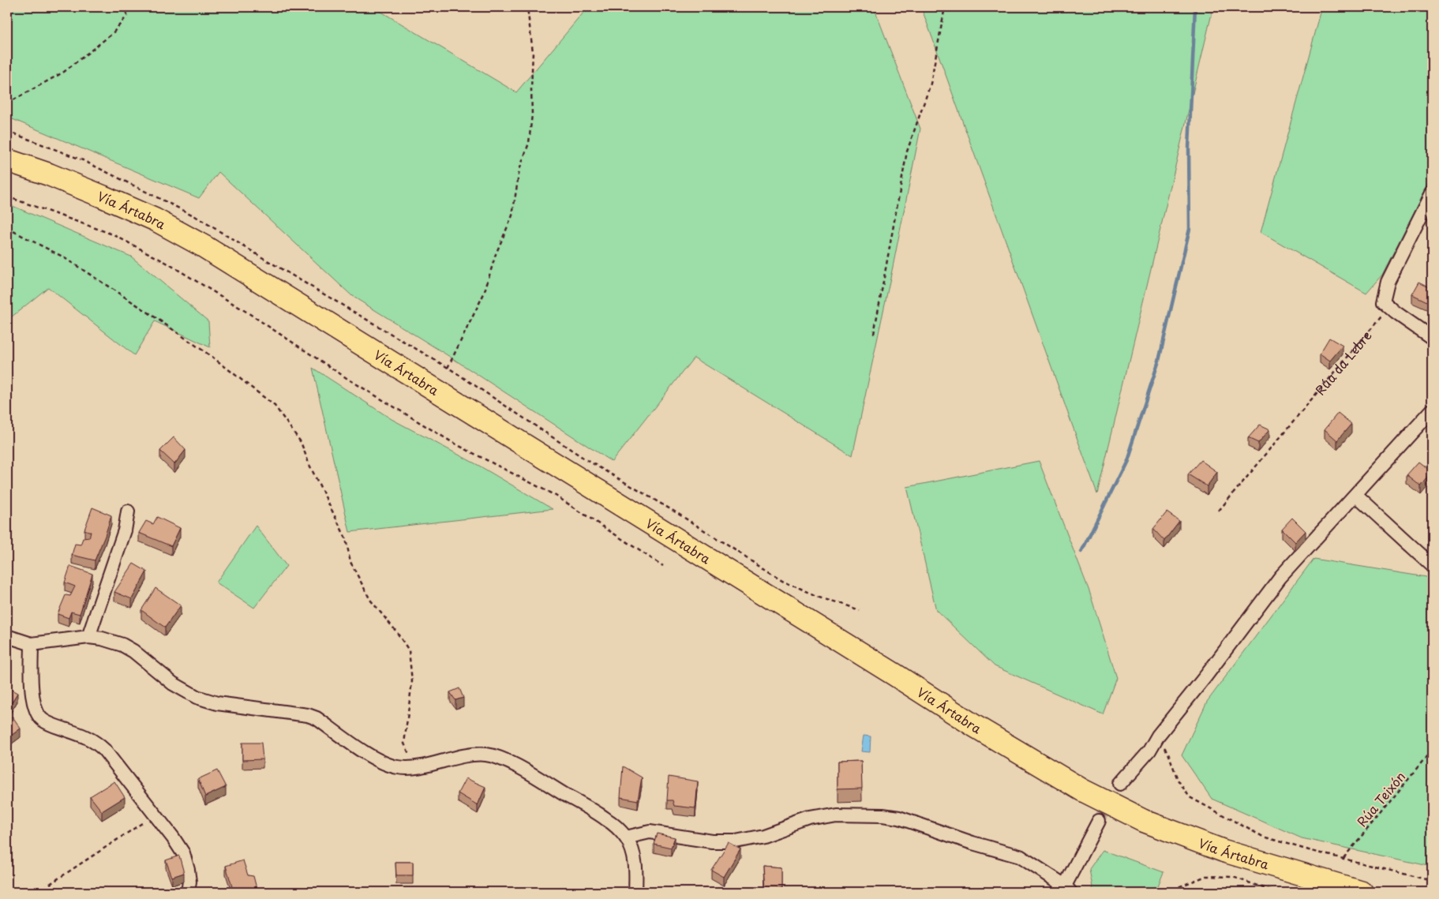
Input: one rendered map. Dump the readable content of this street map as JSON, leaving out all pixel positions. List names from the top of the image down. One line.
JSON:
{"streets":{"highway":["Vía Ártabra"],"path":["Rúa da Lebre","Rúa Teixón"]}}
